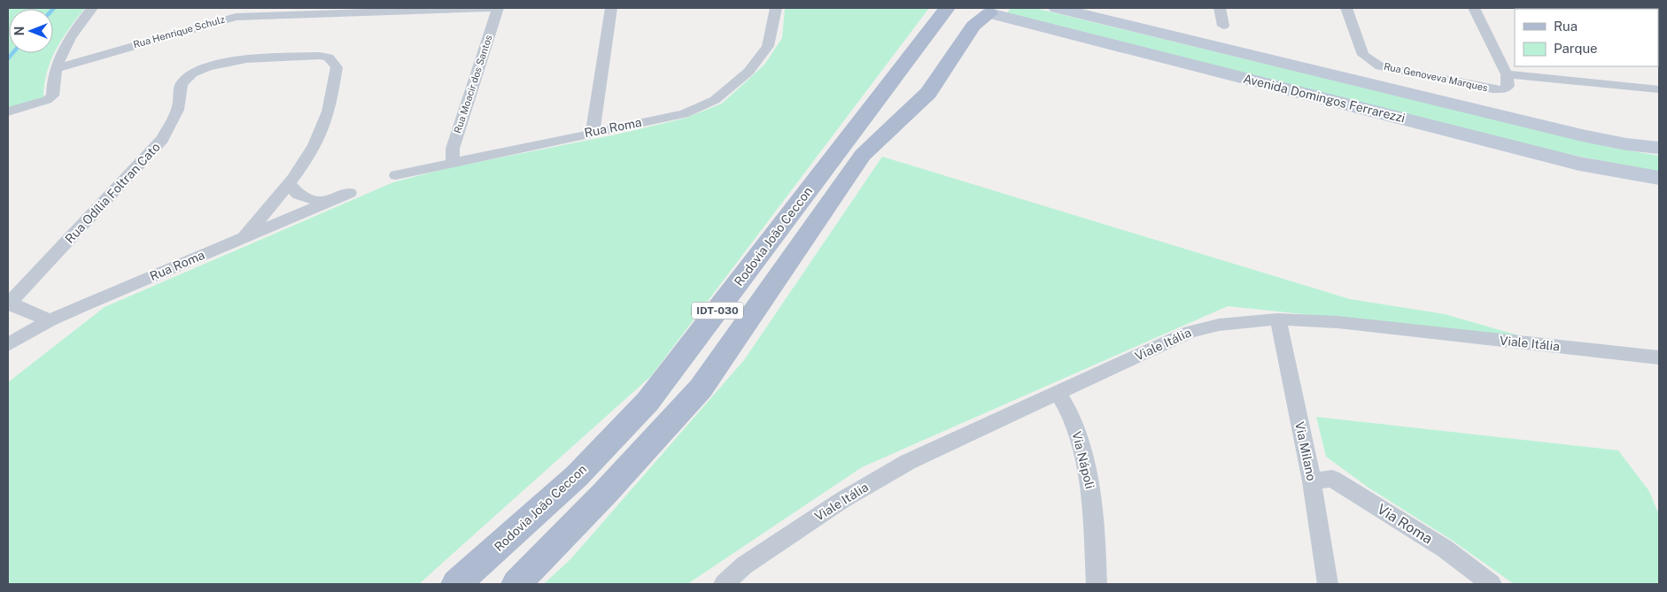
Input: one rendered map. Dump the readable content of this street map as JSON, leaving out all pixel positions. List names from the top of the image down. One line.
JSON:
{"streets":{"main road":["Avenida Domingos Ferrarezzi","Rodovia João Ceccon","IDT-030"],"street":["Rua Henrique Schulz","Rua Genoveva Marques","Rua Moacir dos Santos","Rua Roma","Rua Odília Foltran Cato","Viale Itália","Via Milano","Via Nápoli","Via Roma"]},"crossings":[["Rua Moacir dos Santos","Rua Roma"],["Avenida Domingos Ferrarezzi","Rodovia João Ceccon"],["Viale Itália","Via Milano"],["Viale Itália","Via Nápoli"],["Via Milano","Via Roma"]],"legend":["Rua","Parque"],"north":"left"}
